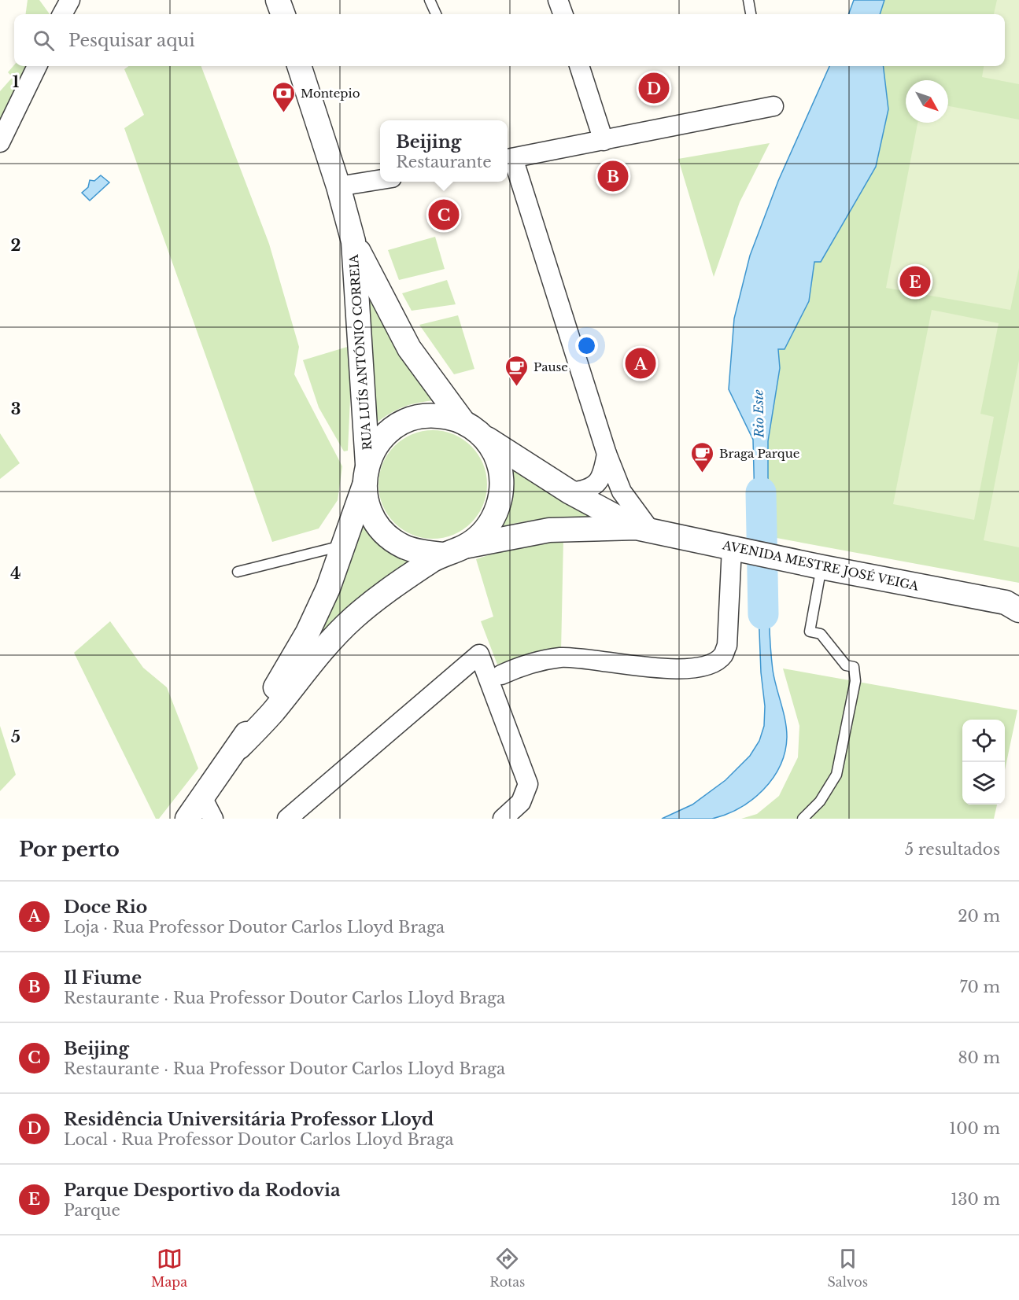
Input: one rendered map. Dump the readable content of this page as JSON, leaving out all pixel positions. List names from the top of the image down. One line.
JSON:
{"streets":{"street":["RUA LUÍS ANTÓNIO CORREIA","AVENIDA MESTRE JOSÉ VEIGA"]},"crossings":[["RUA LUÍS ANTÓNIO CORREIA","AVENIDA MESTRE JOSÉ VEIGA"]],"water":["Rio Este"],"places":{"bank":["Montepio"],"cafe":["Pause","Braga Parque"]},"north":"bottom right","page":{"search":"Pesquisar aqui","pins":["D","B","C","E","A"],"popup":["Beijing","Restaurante"],"heading":["Por perto","5 resultados"],"list":[{"mark":"A","name":"Doce Rio","note":"Loja · Rua Professor Doutor Carlos Lloyd Braga","value":"20 m"},{"mark":"B","name":"Il Fiume","note":"Restaurante · Rua Professor Doutor Carlos Lloyd Braga","value":"70 m"},{"mark":"C","name":"Beijing","note":"Restaurante · Rua Professor Doutor Carlos Lloyd Braga","value":"80 m"},{"mark":"D","name":"Residência Universitária Professor Lloyd","note":"Local · Rua Professor Doutor Carlos Lloyd Braga","value":"100 m"},{"mark":"E","name":"Parque Desportivo da Rodovia","note":"Parque","value":"130 m"}],"nav":["Mapa","Rotas","Salvos"]},"grid":{"rows":["1","2","3","4","5"]}}
